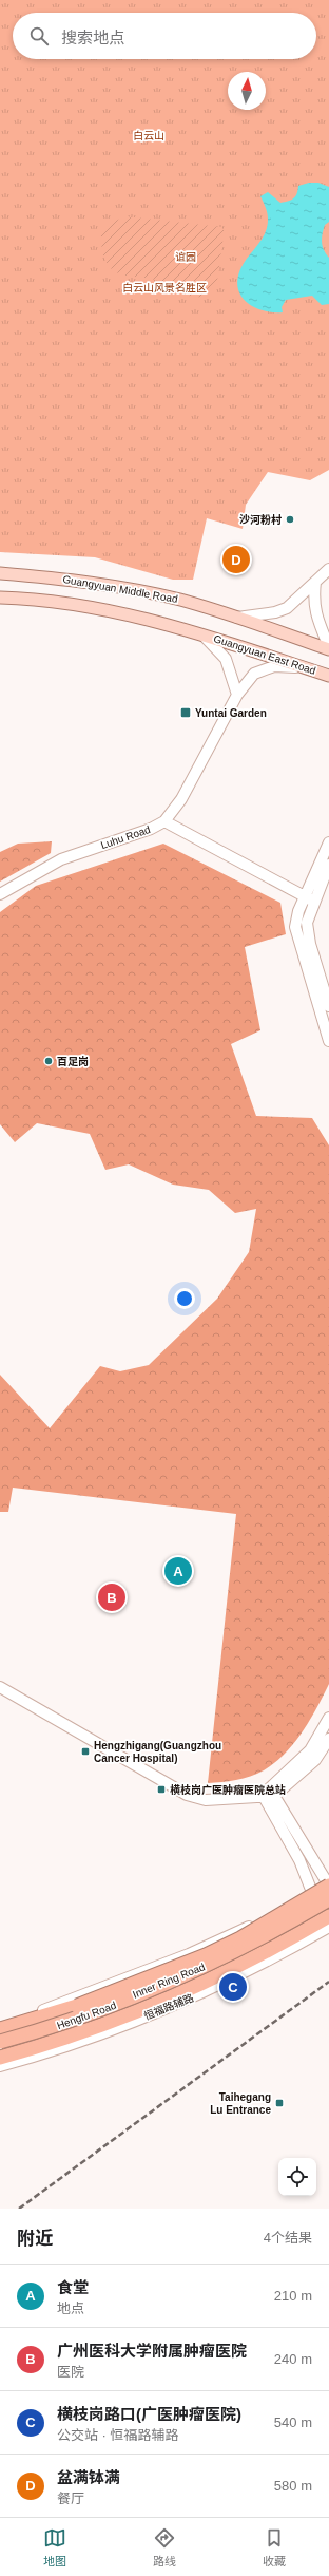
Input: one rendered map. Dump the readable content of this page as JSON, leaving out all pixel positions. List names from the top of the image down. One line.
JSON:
{"streets":{"highway":["Inner Ring Road"],"main road":["Guangyuan Middle Road","Guangyuan East Road","Luhu Road","恒福路辅路"]},"crossings":[["Guangyuan East Road","Luhu Road"]],"parks":["白云山","谊园","白云山风景名胜区"],"places":{"other":["沙河粉村","百足岗"],"transit":["Yuntai Garden","Hengzhigang(Guangzhou Cancer Hospital)","横枝岗广医肿瘤医院总站","Taihegang Lu Entrance"]},"north":"top","page":{"search":"搜索地点","pins":["D","A","B","C"],"heading":["附近","4个结果"],"list":[{"mark":"A","name":"食堂","note":"地点","value":"210 m"},{"mark":"B","name":"广州医科大学附属肿瘤医院","note":"医院","value":"240 m"},{"mark":"C","name":"横枝岗路口(广医肿瘤医院)","note":"公交站 · 恒福路辅路","value":"540 m"},{"mark":"D","name":"盆满钵满","note":"餐厅","value":"580 m"}],"nav":["地图","路线","收藏"]}}
